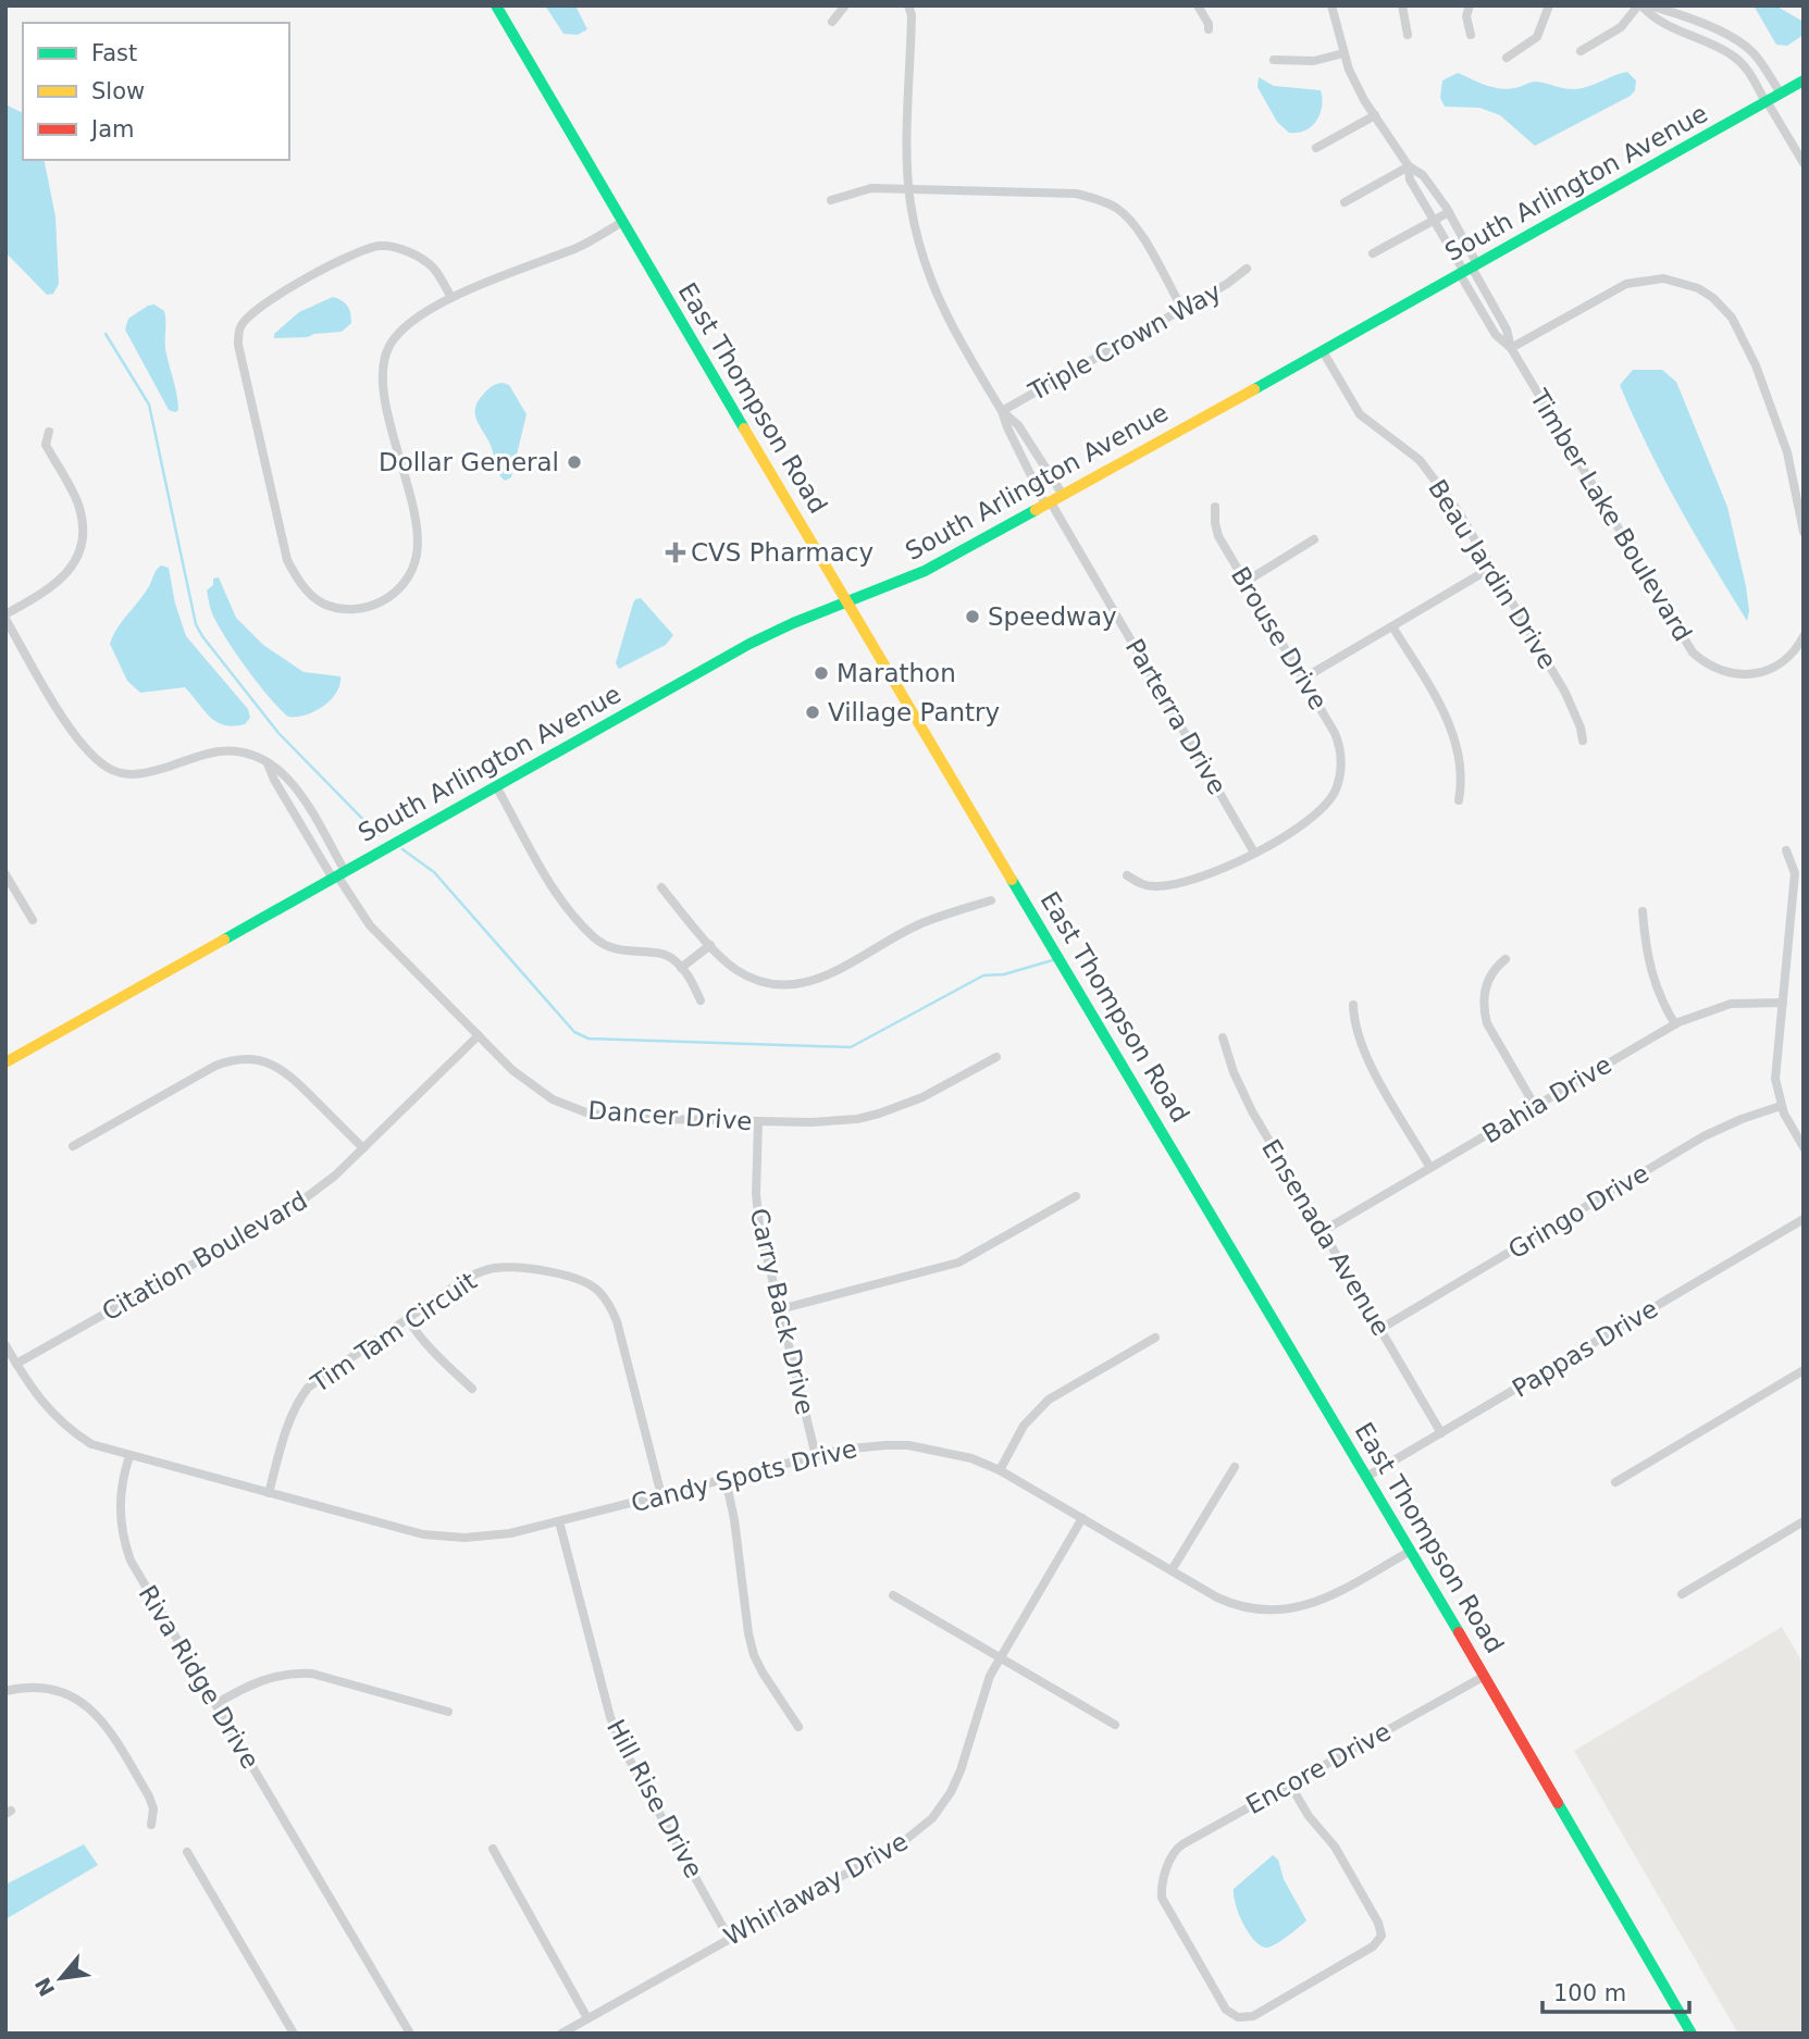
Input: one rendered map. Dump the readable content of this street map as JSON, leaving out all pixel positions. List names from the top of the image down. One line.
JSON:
{"streets":{"main road":["South Arlington Avenue","East Thompson Road"],"street":["Triple Crown Way","Timber Lake Boulevard","Beau Jardin Drive","Brouse Drive","Parterra Drive","Bahia Drive","Dancer Drive","Gringo Drive","Ensenada Avenue","Citation Boulevard","Carry Back Drive","Tim Tam Circuit","Pappas Drive","Candy Spots Drive","Riva Ridge Drive","Encore Drive","Hill Rise Drive","Whirlaway Drive"]},"crossings":[["South Arlington Avenue","East Thompson Road"],["South Arlington Avenue","Timber Lake Boulevard"],["South Arlington Avenue","Beau Jardin Drive"],["South Arlington Avenue","Parterra Drive"],["South Arlington Avenue","Dancer Drive"],["Triple Crown Way","Parterra Drive"],["East Thompson Road","Pappas Drive"],["East Thompson Road","Candy Spots Drive"],["East Thompson Road","Encore Drive"],["Brouse Drive","Parterra Drive"],["Bahia Drive","Ensenada Avenue"],["Dancer Drive","Citation Boulevard"],["Dancer Drive","Carry Back Drive"],["Gringo Drive","Ensenada Avenue"],["Ensenada Avenue","Pappas Drive"],["Carry Back Drive","Candy Spots Drive"],["Tim Tam Circuit","Candy Spots Drive"],["Candy Spots Drive","Riva Ridge Drive"],["Candy Spots Drive","Hill Rise Drive"],["Candy Spots Drive","Whirlaway Drive"],["Hill Rise Drive","Whirlaway Drive"]],"places":{"other":["Dollar General","Speedway","Marathon","Village Pantry"],"health":["CVS Pharmacy"]},"legend":["Fast","Slow","Jam"],"scale_bar":"100 m","north":"bottom left"}
